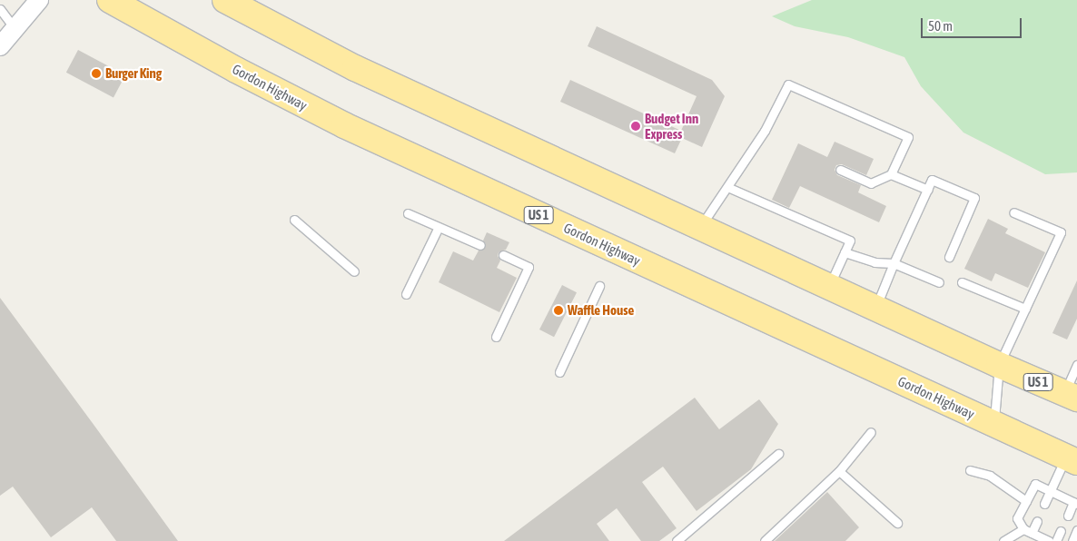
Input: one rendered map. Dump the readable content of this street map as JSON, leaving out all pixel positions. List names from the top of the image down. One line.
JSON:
{"streets":{"highway":["Gordon Highway","US 1"]},"places":["Burger King","Budget Inn Express","Waffle House"],"scale_bar":"50 m"}
